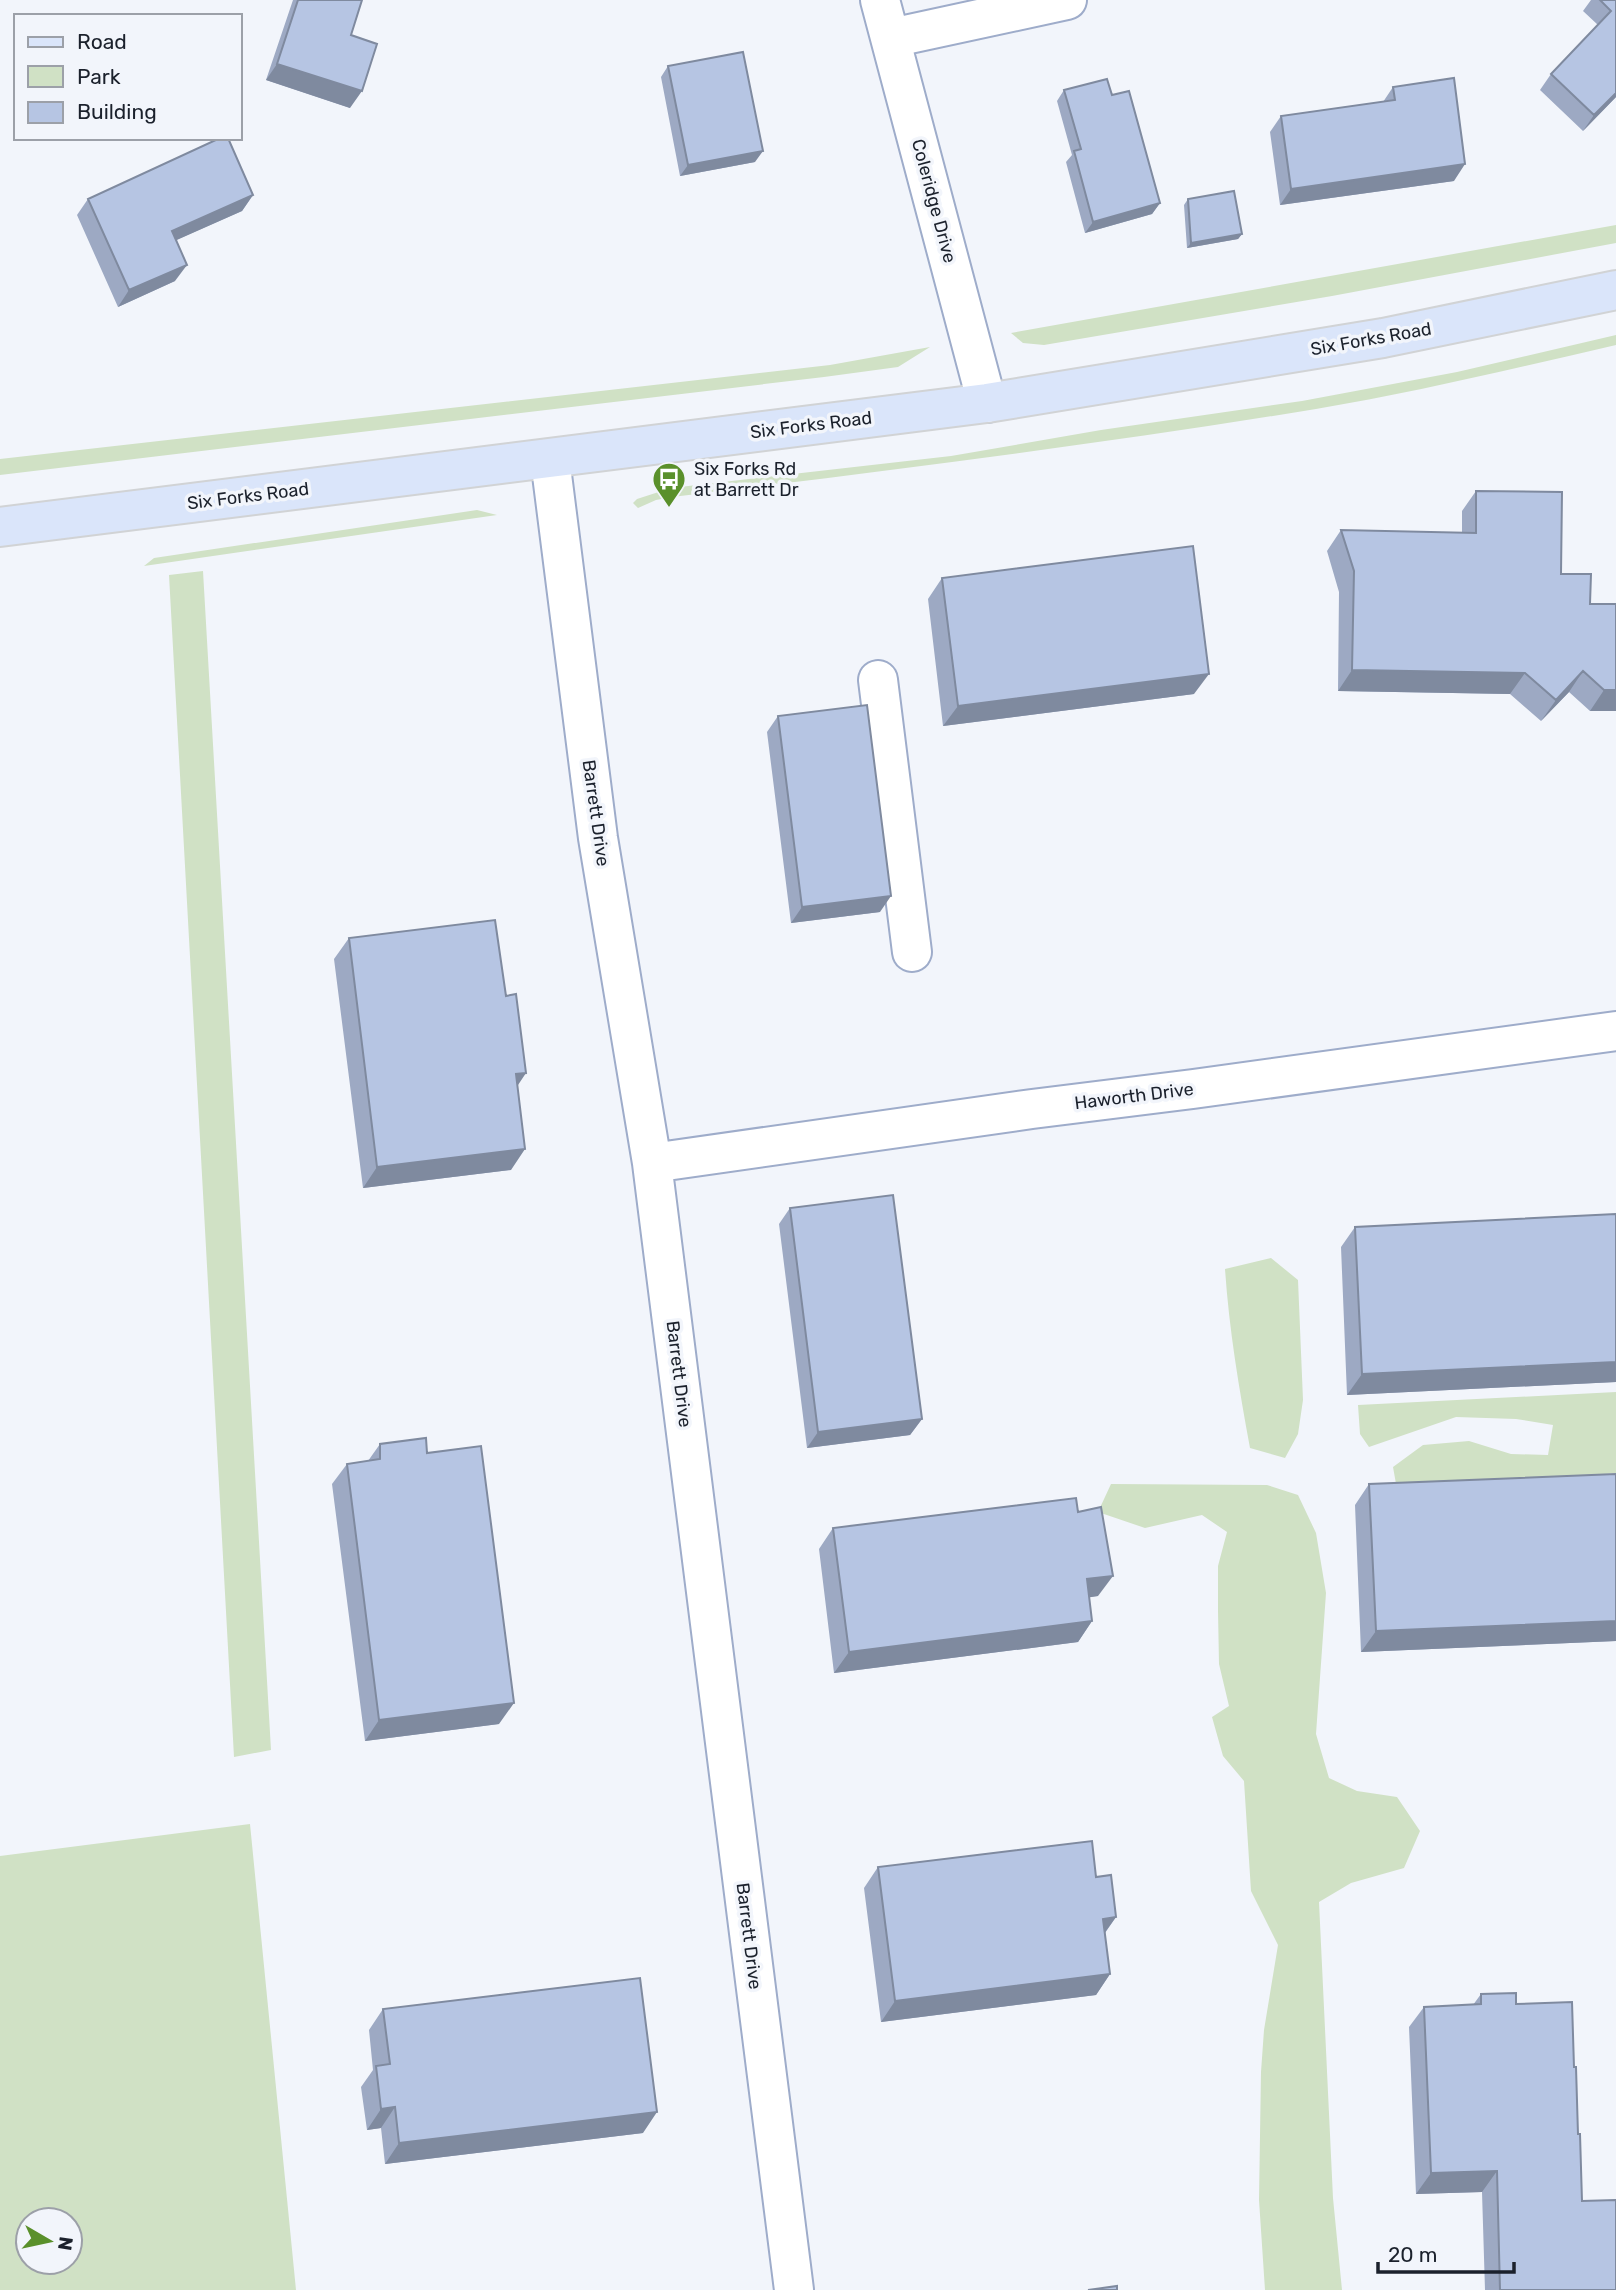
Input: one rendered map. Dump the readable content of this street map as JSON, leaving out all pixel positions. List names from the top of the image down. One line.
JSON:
{"streets":{"main road":["Six Forks Road"],"street":["Coleridge Drive","Barrett Drive","Haworth Drive"]},"crossings":[["Coleridge Drive","Six Forks Road"],["Six Forks Road","Barrett Drive"],["Barrett Drive","Haworth Drive"]],"places":{"bus stop":["Six Forks Rd at Barrett Dr"]},"legend":["Road","Park","Building"],"scale_bar":"20 m","north":"right"}
